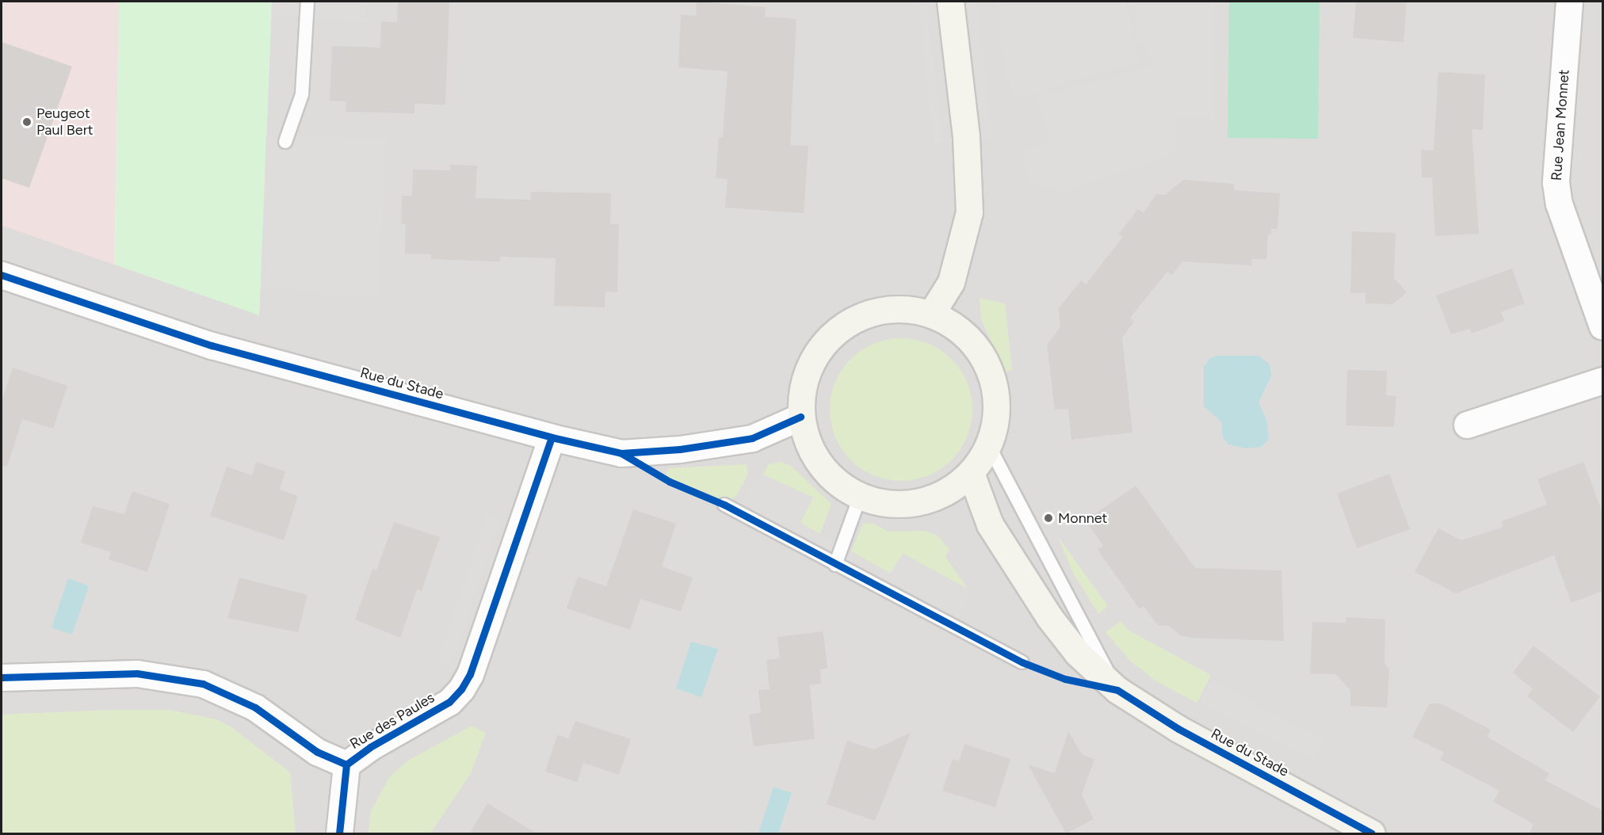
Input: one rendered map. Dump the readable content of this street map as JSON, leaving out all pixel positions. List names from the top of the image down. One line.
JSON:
{"streets":{"street":["Rue Jean Monnet","Rue du Stade","Rue des Paules"]},"crossings":[["Rue du Stade","Rue des Paules"]],"places":["Peugeot Paul Bert","Monnet"]}
